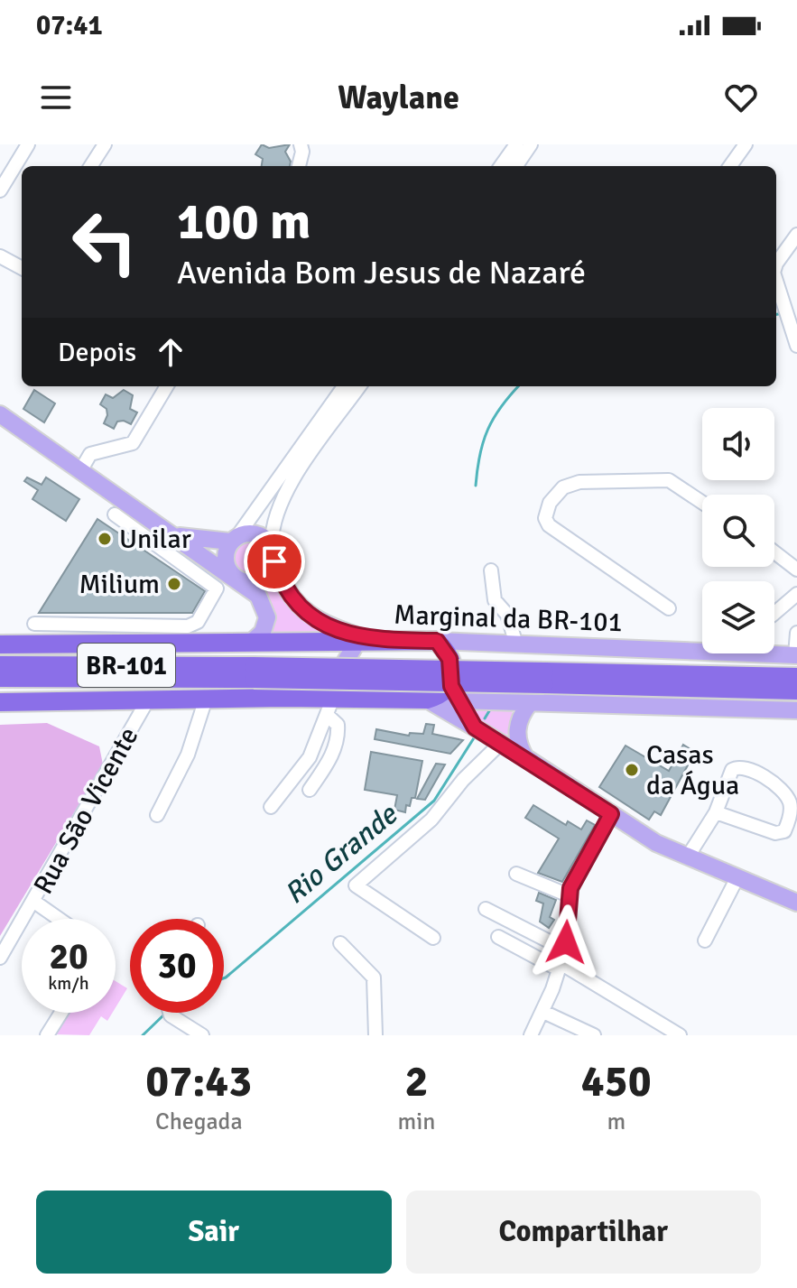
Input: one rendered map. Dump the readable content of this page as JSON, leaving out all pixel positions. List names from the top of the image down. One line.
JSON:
{"streets":{"highway":["Marginal da BR-101","BR-101"],"street":["Rua São Vicente"]},"water":["Rio Grande"],"places":["Unilar","Milium","Casas da Água"],"page":{"status":"07:41","header":"Waylane","turn":["100 m","Avenida Bom Jesus de Nazaré"],"then":"Depois","speed":"20 km/h","limit":"30","eta":["07:43","Chegada","2","min","450","m"],"buttons":["Sair","Compartilhar"]}}
